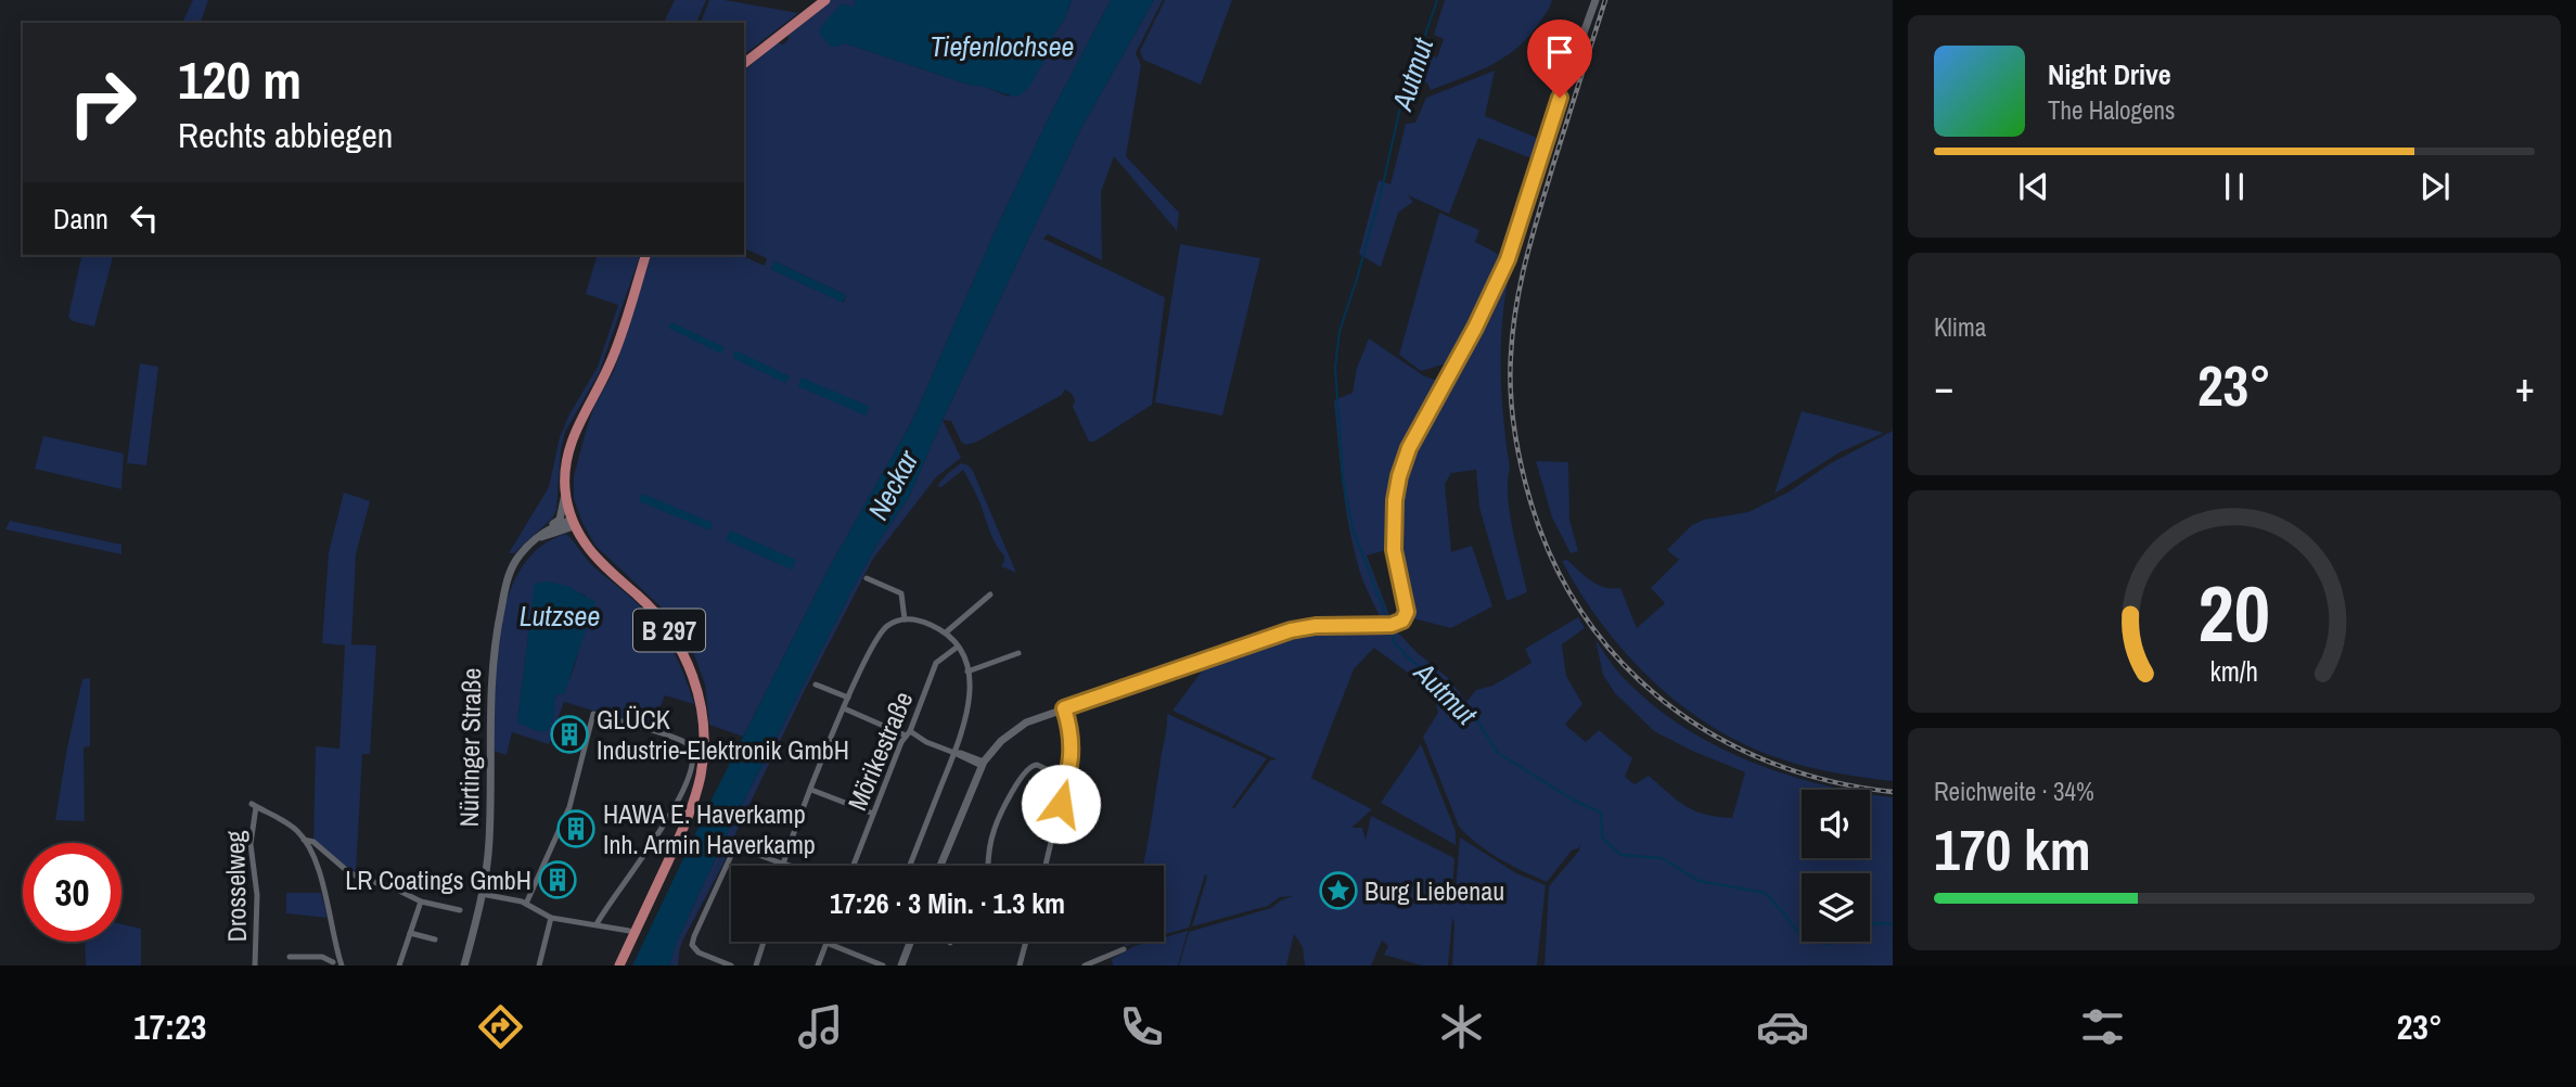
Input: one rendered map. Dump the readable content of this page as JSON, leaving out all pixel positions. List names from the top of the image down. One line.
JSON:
{"streets":{"main road":["B 297"],"street":["Nürtinger Straße","Mörikestraße","Drosselweg"]},"crossings":[["B 297","Nürtinger Straße"]],"water":["Tiefenlochsee","Autmut","Neckar","Lutzsee"],"places":{"building":["GLÜCK Industrie-Elektronik GmbH","HAWA E. Haverkamp Inh. Armin Haverkamp","LR Coatings GmbH"],"place":["Burg Liebenau"]},"page":{"turn":["120 m","Rechts abbiegen"],"song":["Night Drive","The Halogens"],"then":"Dann","tile":["Klima",["Reichweite · 34%","170 km"]],"heat":["−","23°","+"],"limit":"30","trip":"17:26 · 3 Min. · 1.3 km","tabs":["17:23","23°"],"gauge":["20","km/h"]}}
